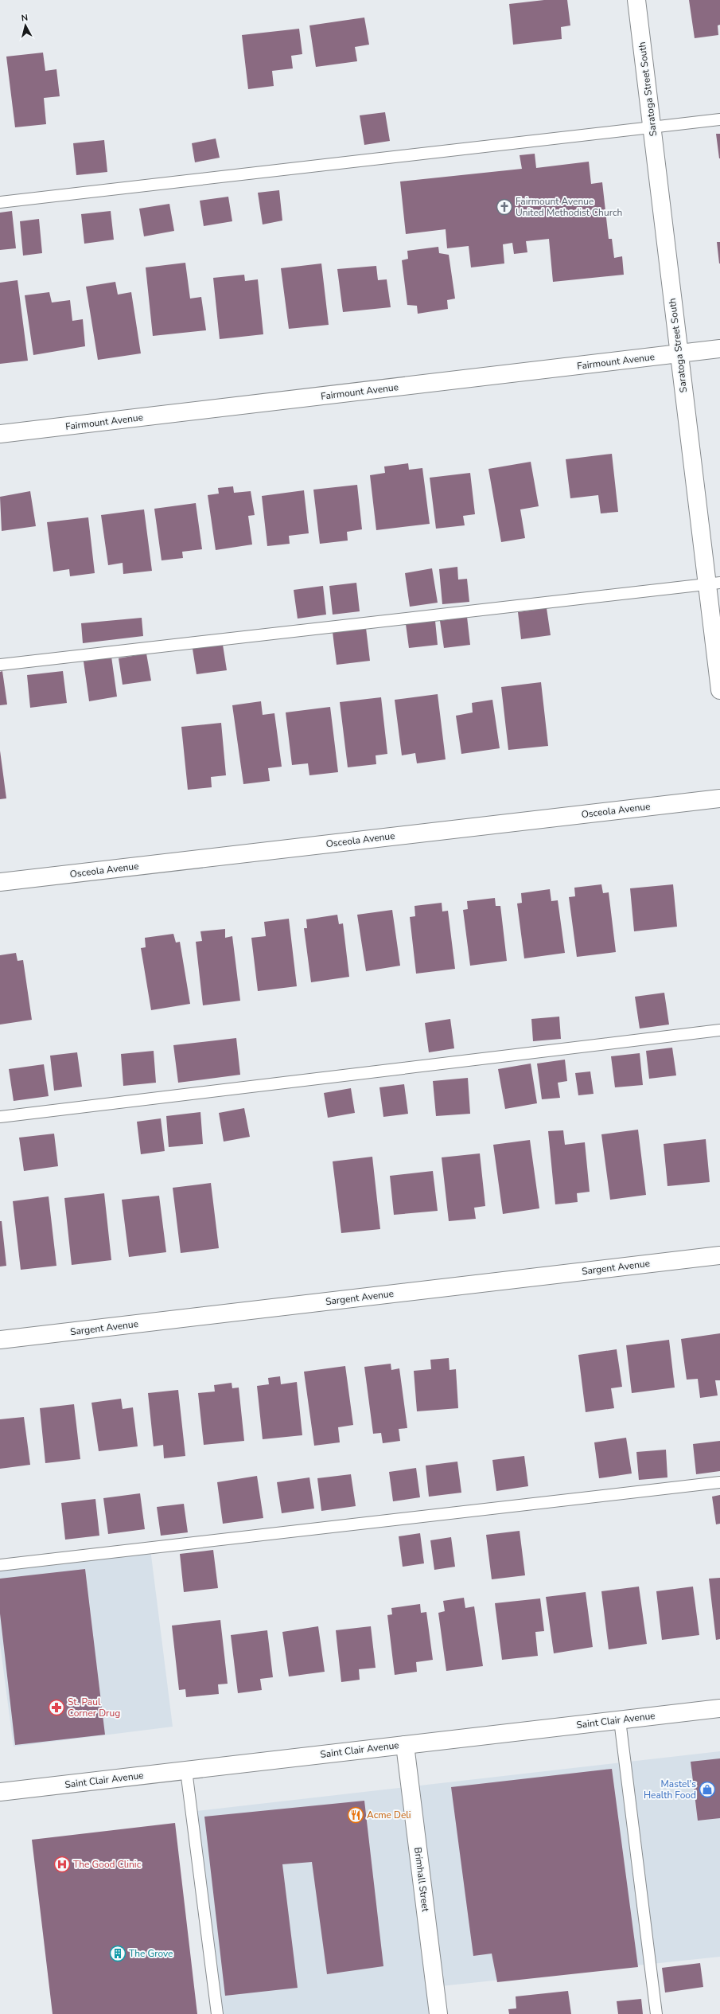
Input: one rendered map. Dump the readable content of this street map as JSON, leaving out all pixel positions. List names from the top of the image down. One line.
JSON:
{"streets":{"street":["Saratoga Street South","Fairmount Avenue","Osceola Avenue","Sargent Avenue","Saint Clair Avenue","Brimhall Street"]},"crossings":[["Saratoga Street South","Fairmount Avenue"],["Saint Clair Avenue","Brimhall Street"]],"places":{"church":["Fairmount Avenue United Methodist Church"],"pharmacy":["St. Paul Corner Drug"],"shop":["Mastel's Health Food"],"restaurant":["Acme Deli"],"hospital":["The Good Clinic"],"building":["The Grove"]},"north":"top"}
